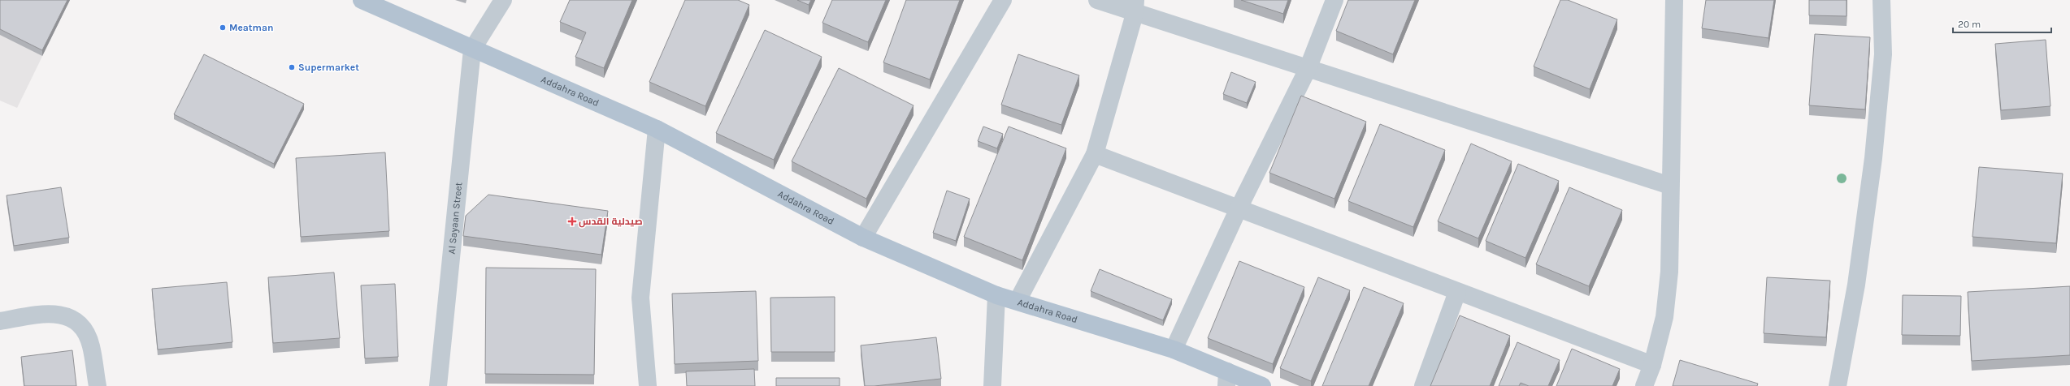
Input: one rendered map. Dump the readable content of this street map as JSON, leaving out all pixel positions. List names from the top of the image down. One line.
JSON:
{"streets":{"main road":["Addahra Road"],"street":["Al Sayaan Street"]},"crossings":[["Addahra Road","Al Sayaan Street"]],"places":{"other":["Meatman","Supermarket"],"health":["صيدلية القدس"]},"scale_bar":"20 m"}
